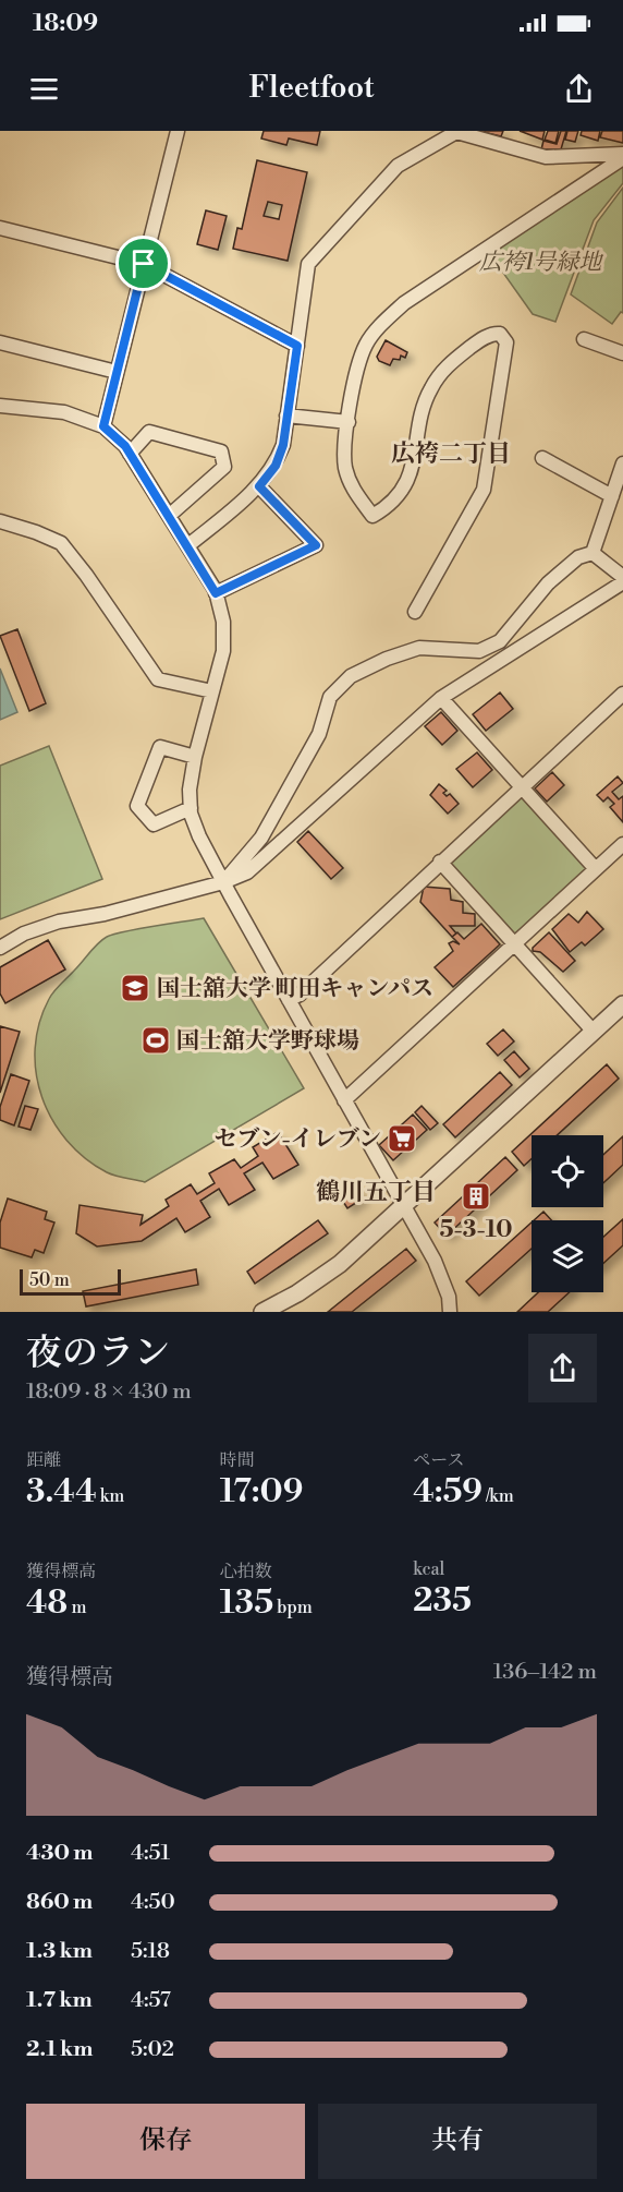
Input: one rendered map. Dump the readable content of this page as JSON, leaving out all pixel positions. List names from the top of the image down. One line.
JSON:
{"districts":["広袴二丁目","鶴川五丁目"],"parks":["広袴1号緑地"],"places":{"school or university":["国士舘大学 町田キャンパス"],"sports":["国士舘大学野球場"],"supermarket":["セブン-イレブン"],"building":["5-3-10"]},"scale_bar":"50 m","page":{"status":"18:09","header":"Fleetfoot","scale":"50 m","heading":["夜のラン","18:09 · 8 × 430 m"],"stats":[["距離","3.44 km"],["時間","17:09"],["ペース","4:59 /km"],["獲得標高","48 m"],["心拍数","135 bpm"],["kcal","235"]],"chart":["獲得標高","136–142 m"],"list":[{"name":"430 m","note":"4:51"},{"name":"860 m","note":"4:50"},{"name":"1.3 km","note":"5:18"},{"name":"1.7 km","note":"4:57"},{"name":"2.1 km","note":"5:02"}],"buttons":["保存","共有"]}}
